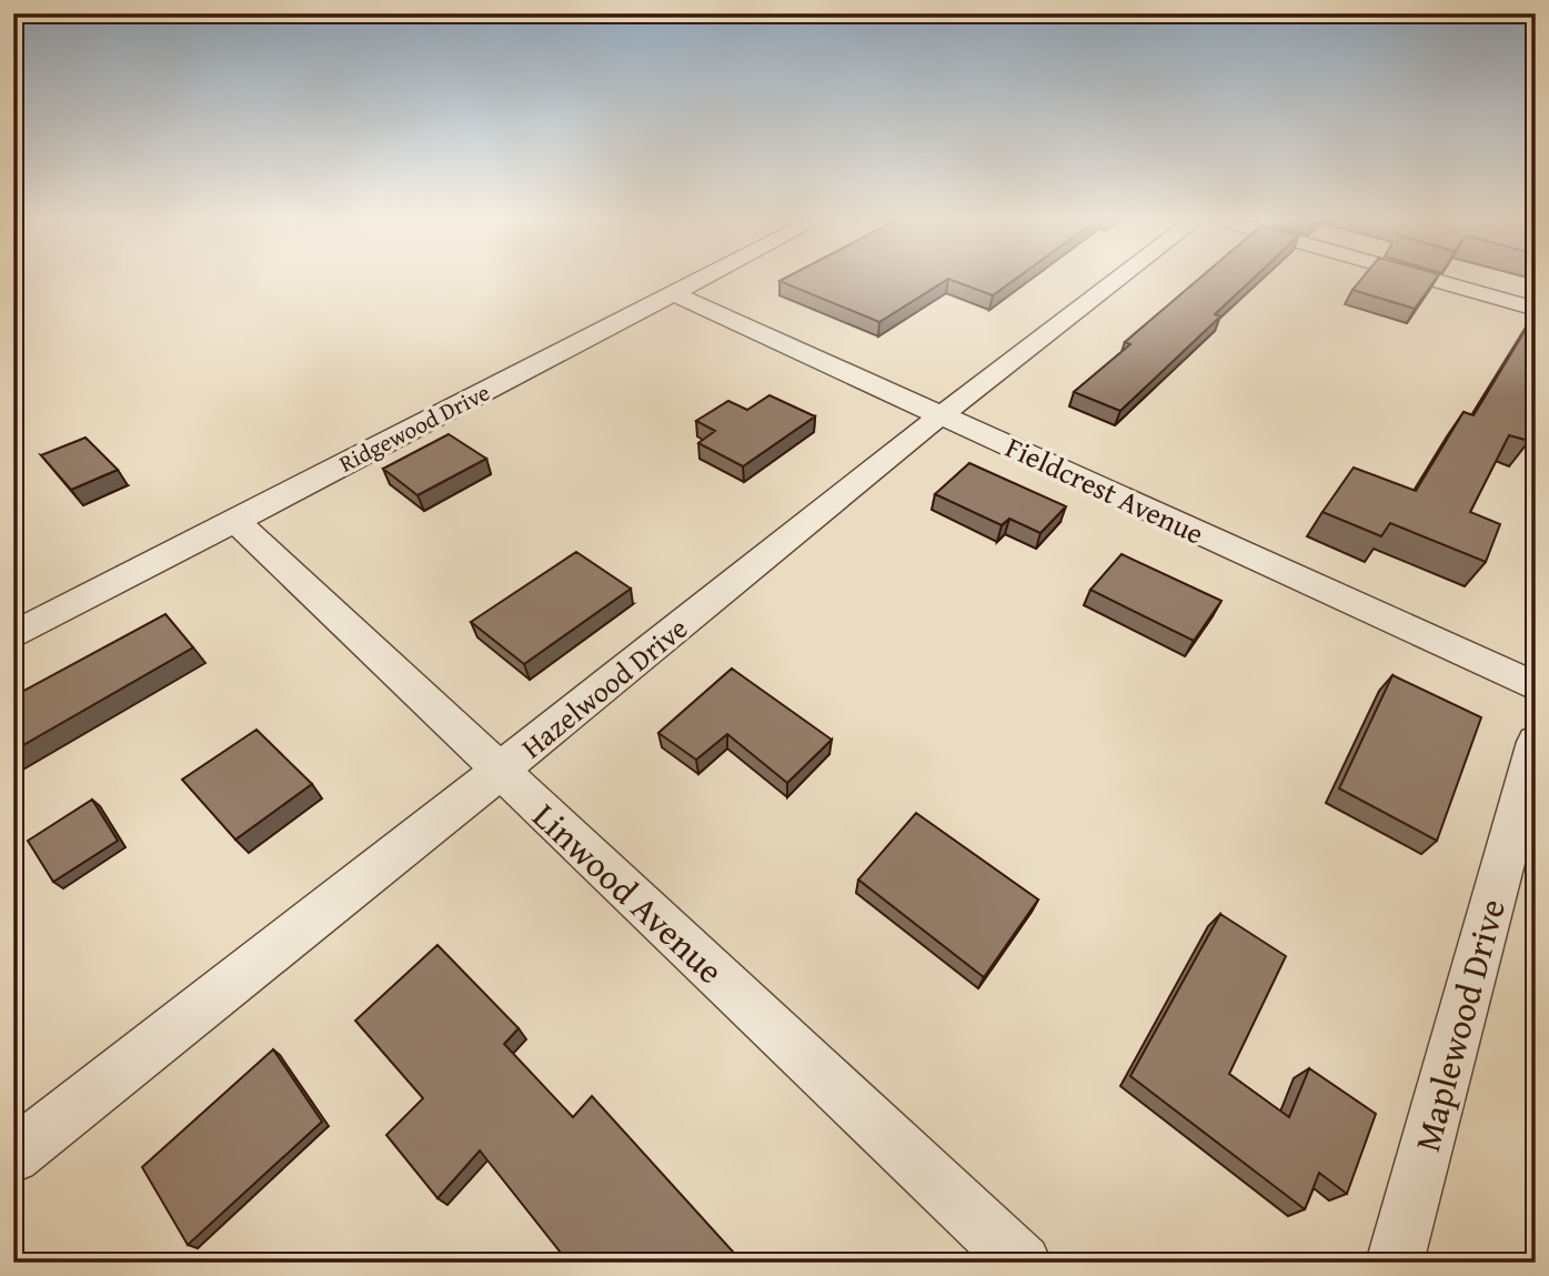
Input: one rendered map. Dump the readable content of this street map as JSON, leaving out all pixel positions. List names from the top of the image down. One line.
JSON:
{"streets":{"street":["Ridgewood Drive","Fieldcrest Avenue","Hazelwood Drive","Linwood Avenue","Maplewood Drive"]},"crossings":[["Ridgewood Drive","Fieldcrest Avenue"],["Ridgewood Drive","Linwood Avenue"],["Fieldcrest Avenue","Hazelwood Drive"],["Hazelwood Drive","Linwood Avenue"]]}
